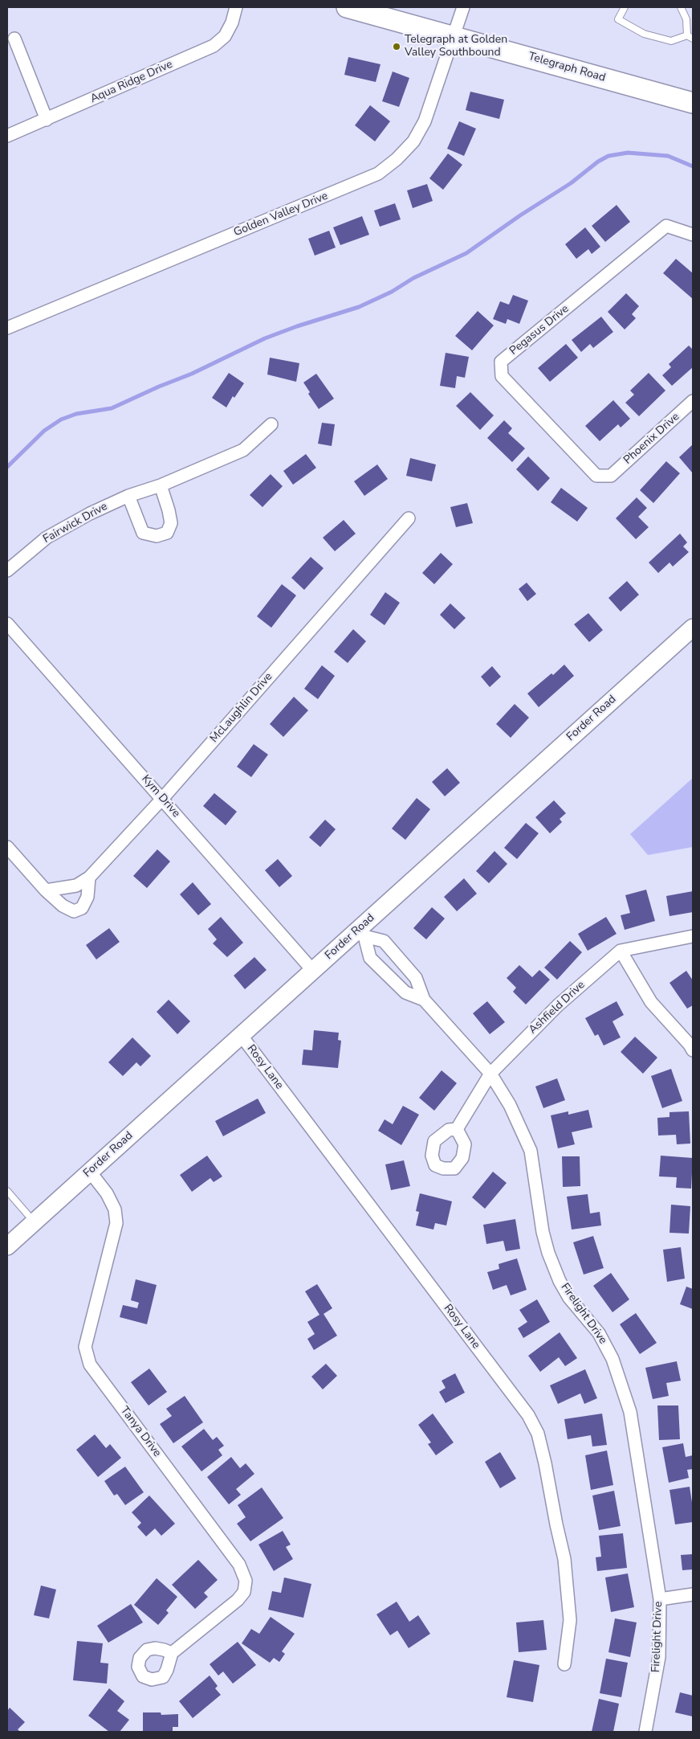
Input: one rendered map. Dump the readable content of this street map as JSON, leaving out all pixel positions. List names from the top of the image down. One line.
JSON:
{"streets":{"main road":["Telegraph Road","Forder Road"],"street":["Aqua Ridge Drive","Golden Valley Drive","Pegasus Drive","Phoenix Drive","Fairwick Drive","McLaughlin Drive","Kym Drive","Ashfield Drive","Rosy Lane","Firelight Drive","Tanya Drive"]},"crossings":[["Telegraph Road","Golden Valley Drive"],["Pegasus Drive","Phoenix Drive"],["McLaughlin Drive","Kym Drive"],["Forder Road","Kym Drive"],["Forder Road","Rosy Lane"],["Forder Road","Firelight Drive"],["Forder Road","Tanya Drive"],["Ashfield Drive","Firelight Drive"]],"places":["Telegraph at Golden Valley Southbound"]}
